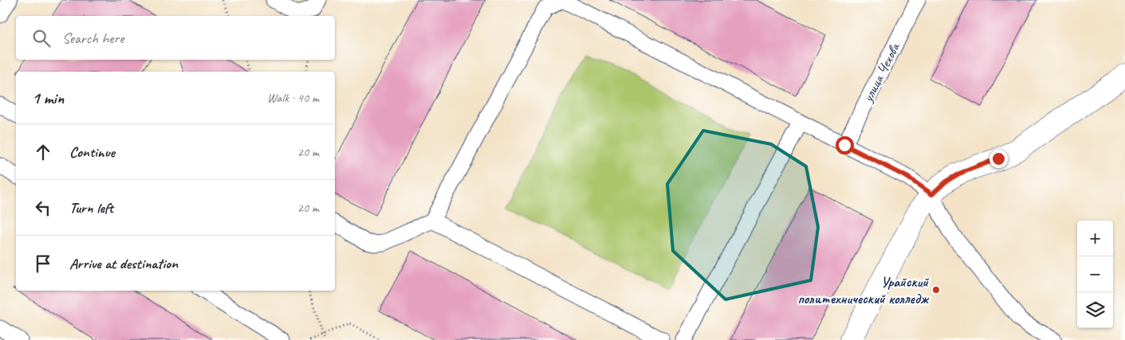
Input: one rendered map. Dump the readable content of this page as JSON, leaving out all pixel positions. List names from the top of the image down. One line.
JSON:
{"streets":{"lane":["улица Чехова"]},"places":["Урайский политехнический колледж"],"page":{"search":"Search here","heading":["1 min","Walk · 40 m"],"list":[["Continue","20 m"],["Turn left","20 m"],"Arrive at destination"],"map_buttons":["+","−"]}}
